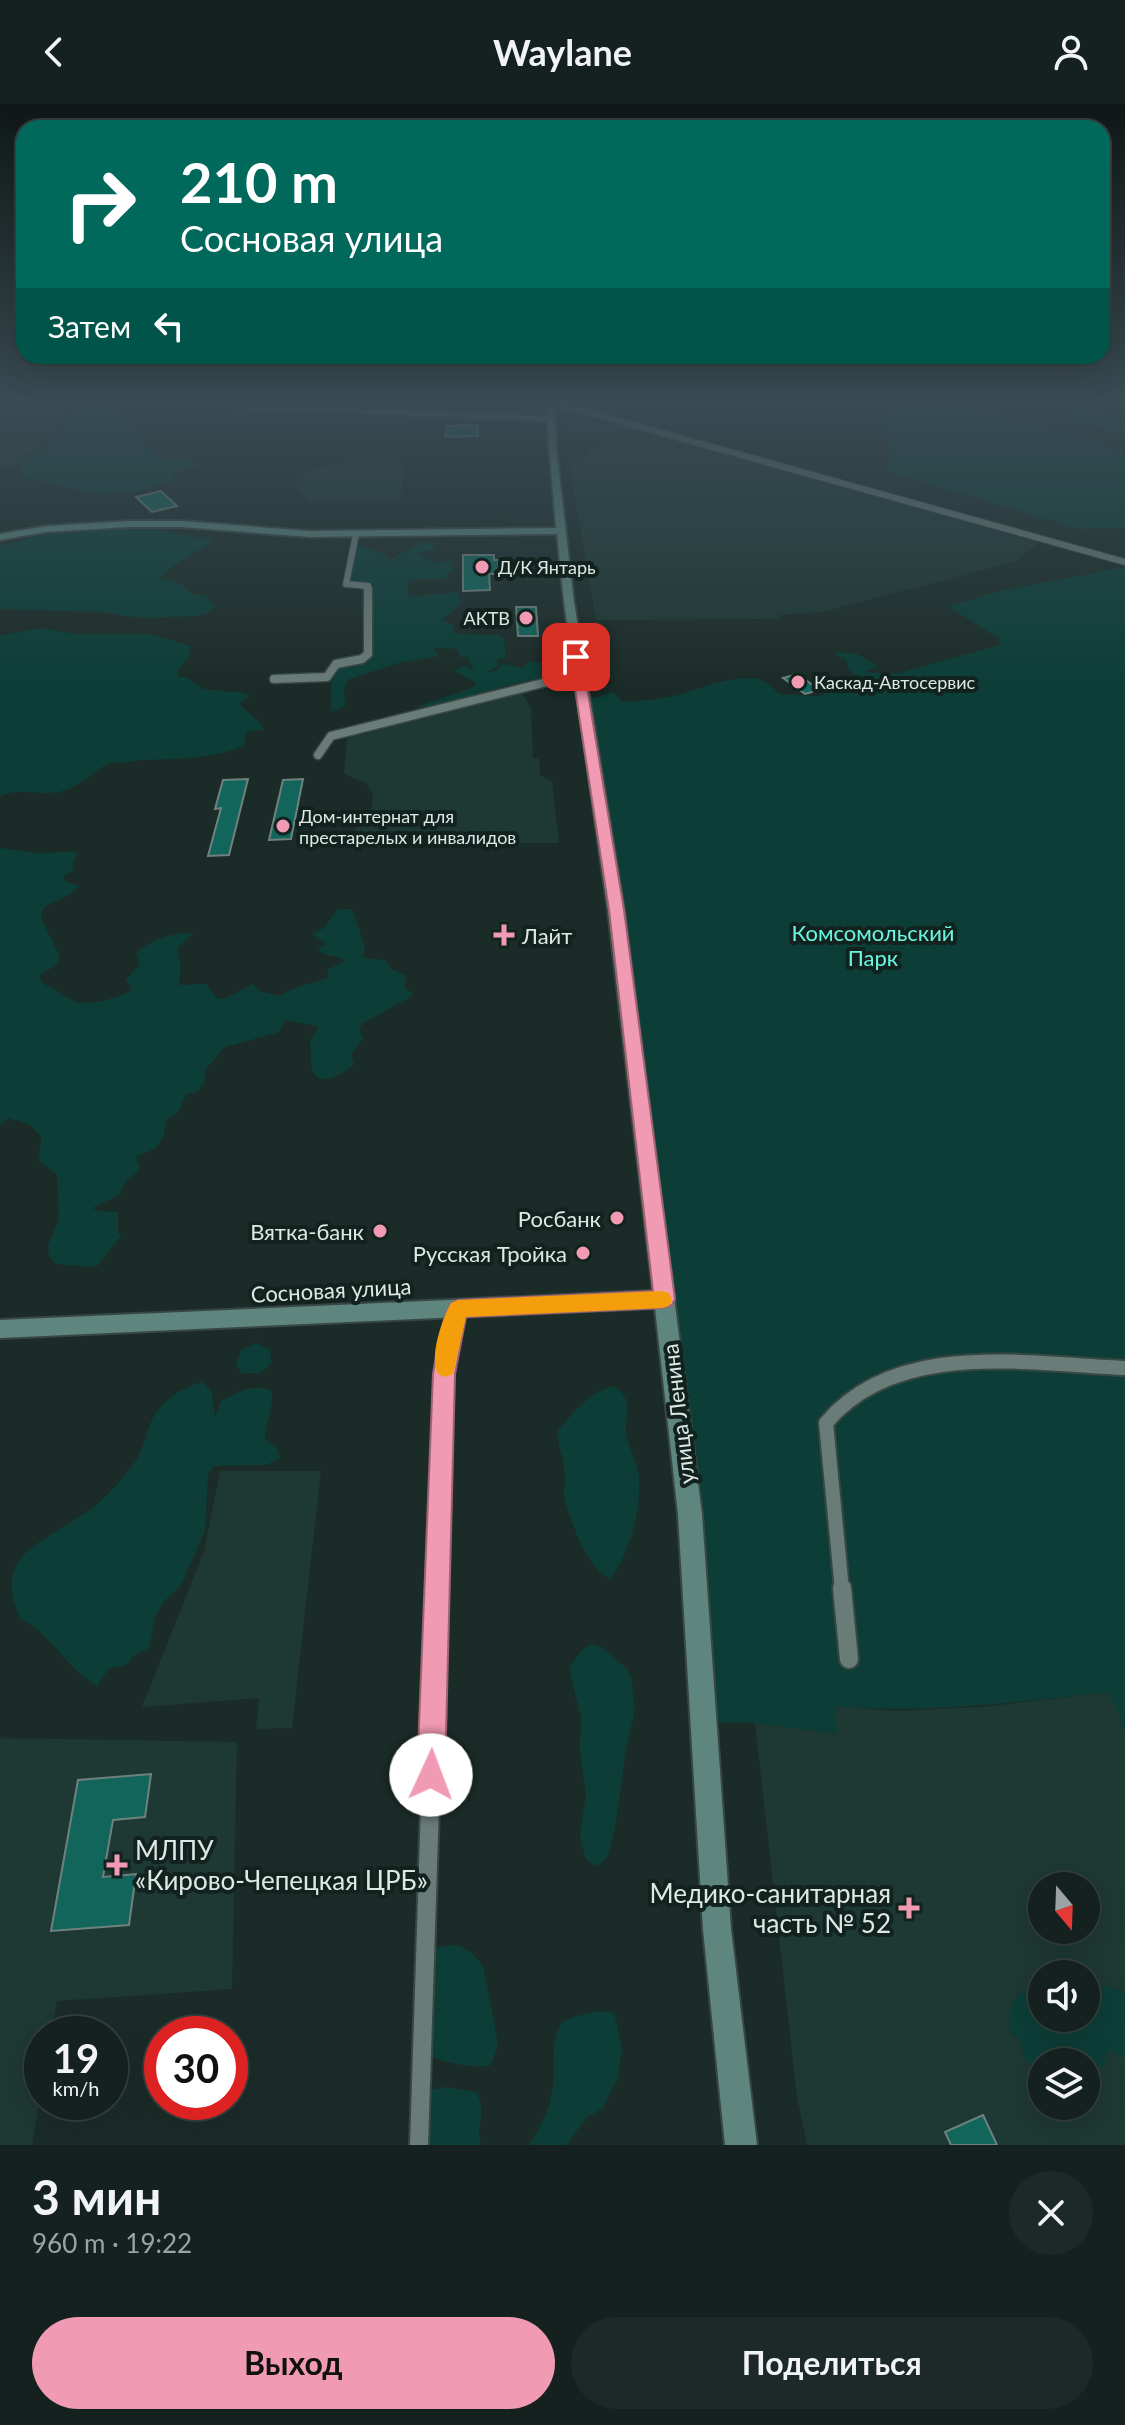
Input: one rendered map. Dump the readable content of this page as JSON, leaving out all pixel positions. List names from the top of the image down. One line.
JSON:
{"streets":{"main road":["Сосновая улица","улица Ленина"]},"crossings":[["Сосновая улица","улица Ленина"]],"parks":["Комсомольский Парк"],"places":{"other":["Д/К Янтарь","АКТВ","Каскад-Автосервис","Дом-интернат для престарелых и инвалидов","Росбанк","Вятка-банк","Русская Тройка"],"health":["Лайт","МЛПУ «Кирово-Чепецкая ЦРБ»","Медико-санитарная часть № 52"]},"north":"bottom","page":{"header":"Waylane","turn":["210 m","Сосновая улица"],"then":"Затем","speed":"19 km/h","limit":"30","heading":["3 мин","960 m · 19:22"],"buttons":["Выход","Поделиться"]}}
